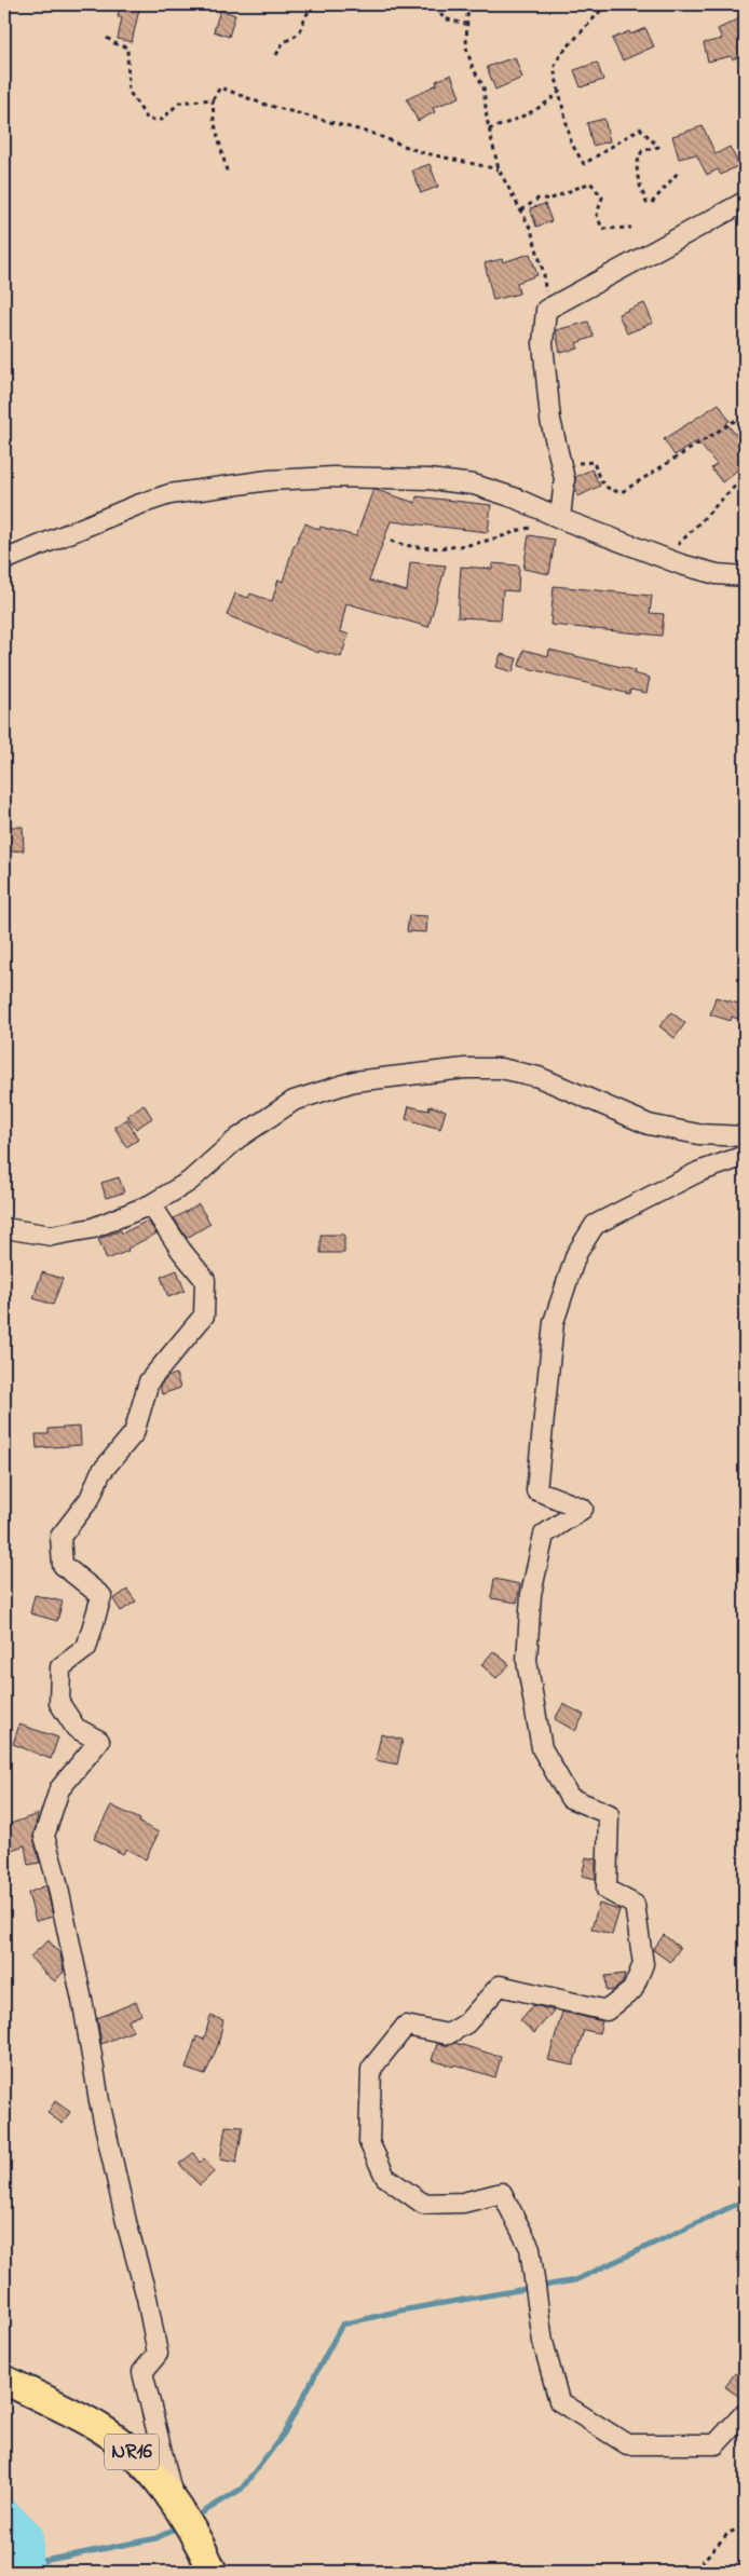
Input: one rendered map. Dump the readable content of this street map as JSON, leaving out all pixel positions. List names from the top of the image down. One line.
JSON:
{"streets":{"main road":["NR16"]}}
